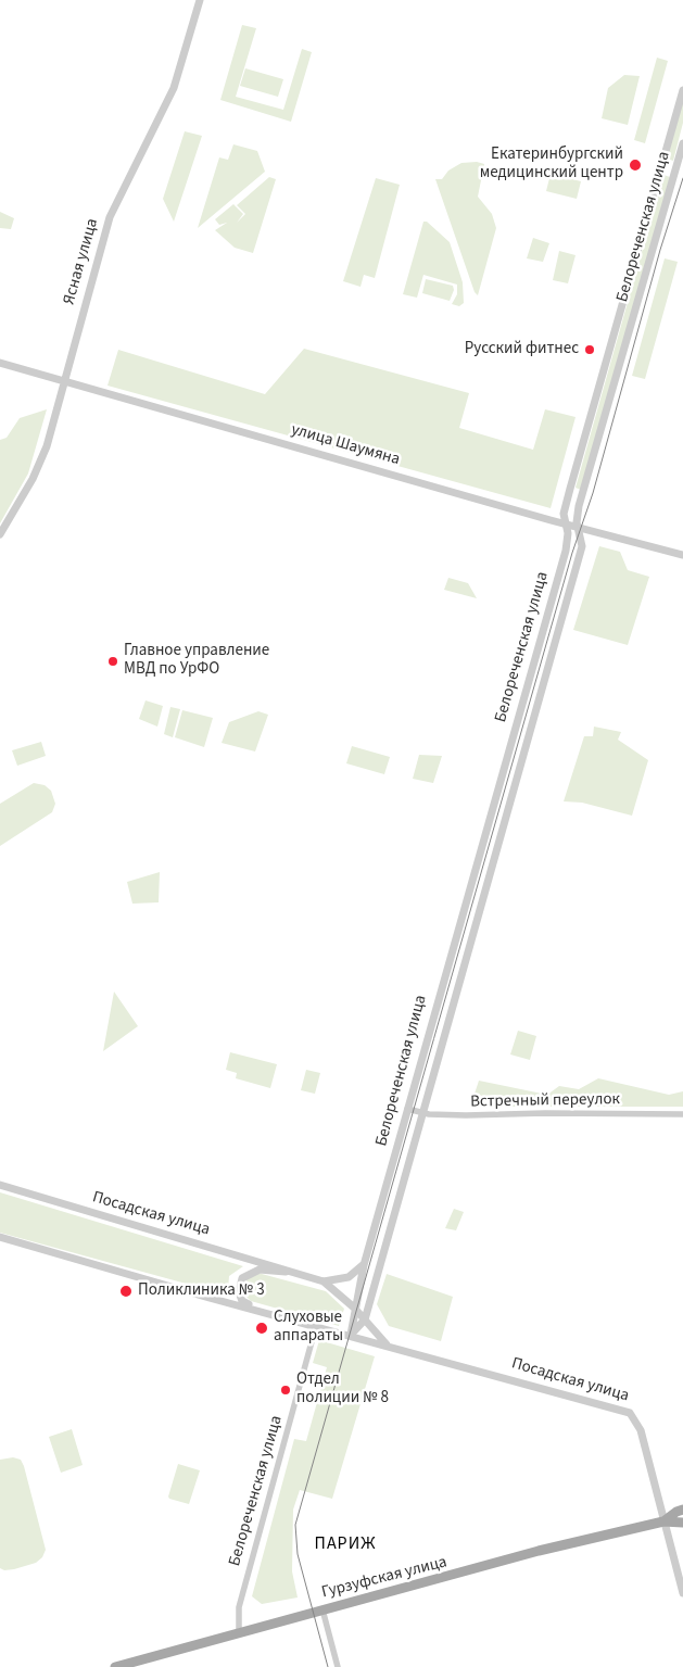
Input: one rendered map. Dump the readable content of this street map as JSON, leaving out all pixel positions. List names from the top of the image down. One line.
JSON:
{"streets":{"main road":["Гурзуфская улица"],"street":["Белореченская улица","Ясная улица","улица Шаумяна","Встречный переулок","Посадская улица"]},"crossings":[["Белореченская улица","улица Шаумяна"],["Белореченская улица","Встречный переулок"],["Белореченская улица","Посадская улица"],["Белореченская улица","Гурзуфская улица"],["Ясная улица","улица Шаумяна"],["Посадская улица","Гурзуфская улица"]],"districts":["ПАРИЖ"],"places":["Екатеринбургский медицинский центр","Русский фитнес","Главное управление МВД по УрФО","Поликлиника № 3","Слуховые аппараты","Отдел полиции № 8"]}
